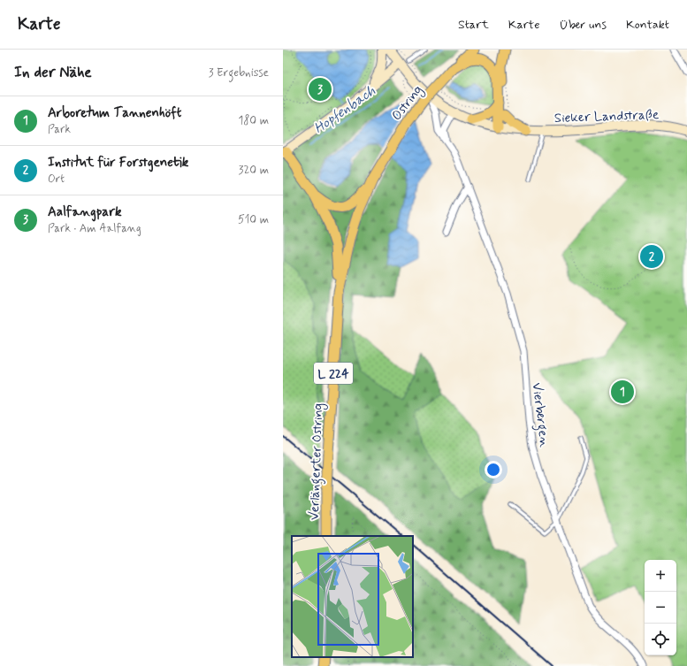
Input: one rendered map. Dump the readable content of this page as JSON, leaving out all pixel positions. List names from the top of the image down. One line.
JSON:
{"streets":{"main road":["Ostring","Sieker Landstraße","L 224","Verlängerter Ostring"],"street":["Vierbergen"]},"crossings":[["Ostring","Verlängerter Ostring"],["Sieker Landstraße","Vierbergen"]],"water":["Hopfenbach"],"page":{"header":"Karte","nav":["Start","Karte","Über uns","Kontakt"],"heading":["In der Nähe","3 Ergebnisse"],"pins":["3","2","1"],"list":[{"mark":"1","name":"Arboretum Tannenhöft","note":"Park","value":"180 m"},{"mark":"2","name":"Institut für Forstgenetik","note":"Ort","value":"320 m"},{"mark":"3","name":"Aalfangpark","note":"Park · Am Aalfang","value":"510 m"}],"map_buttons":["+","−"]}}
